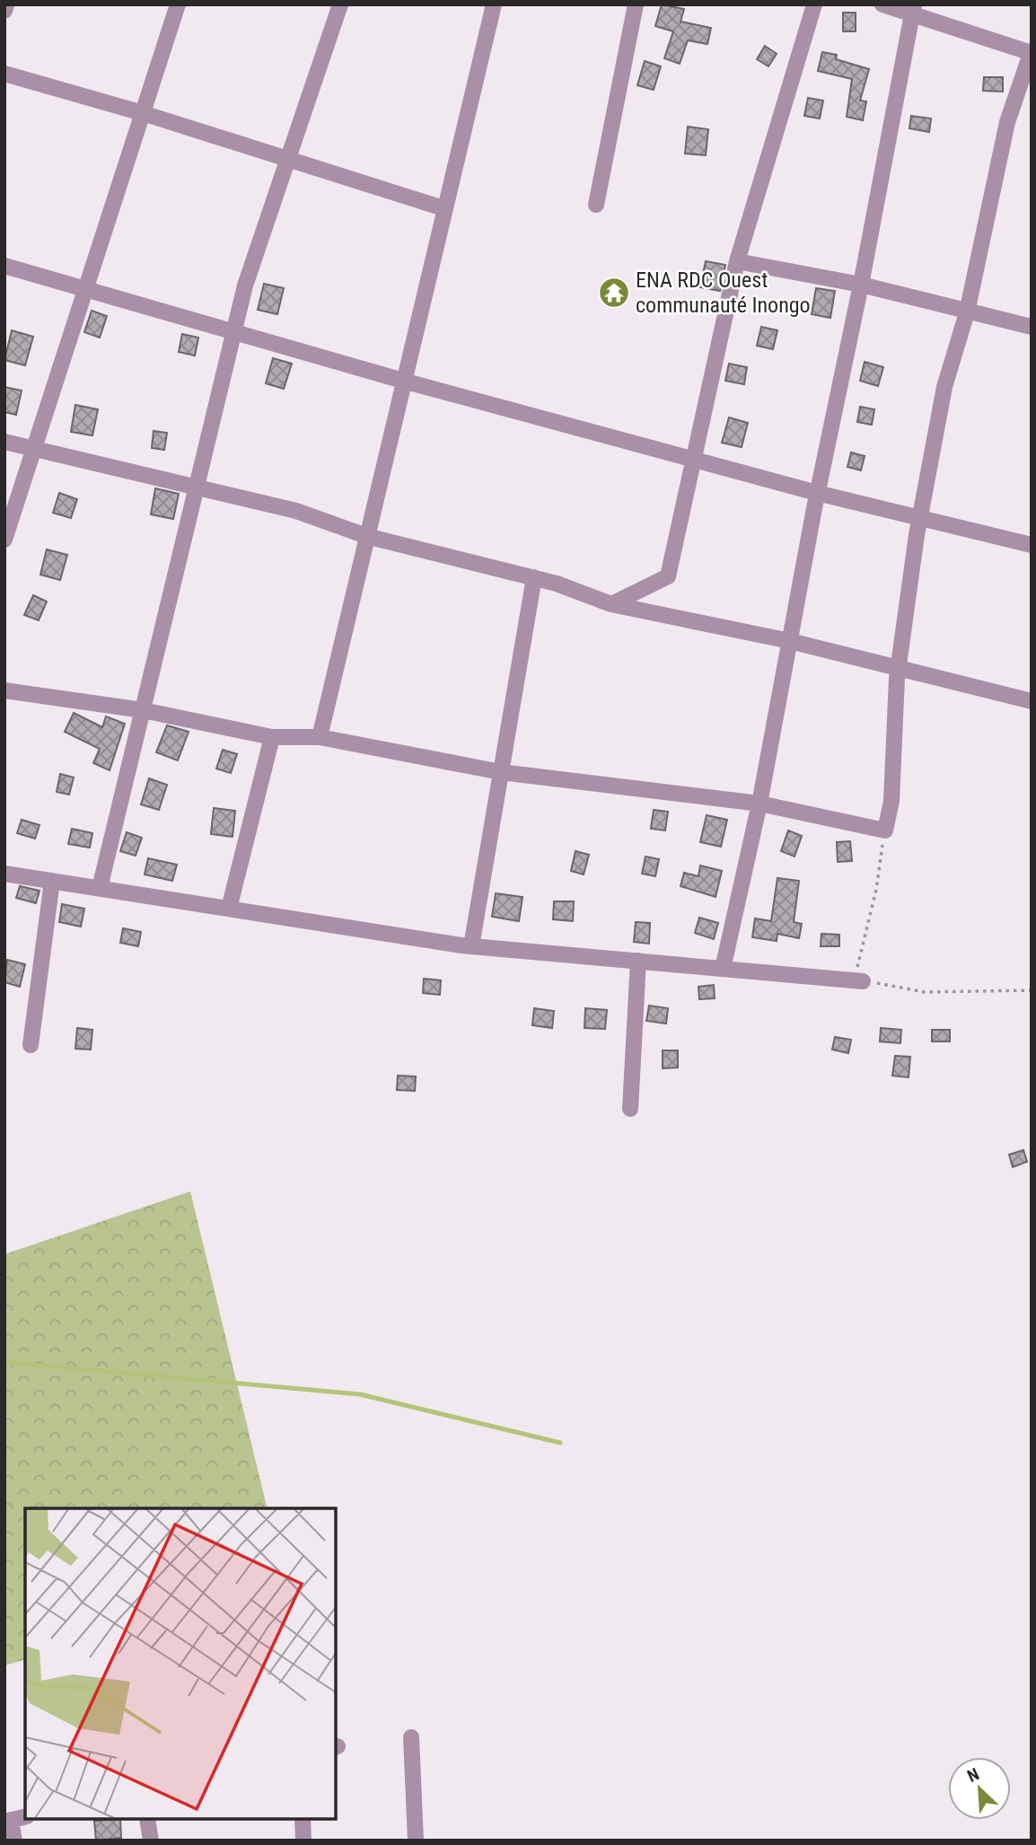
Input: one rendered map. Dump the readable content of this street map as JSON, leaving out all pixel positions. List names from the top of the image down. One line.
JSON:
{"places":{"temple":["ENA RDC Ouest communauté Inongo"]},"north":"top left"}
